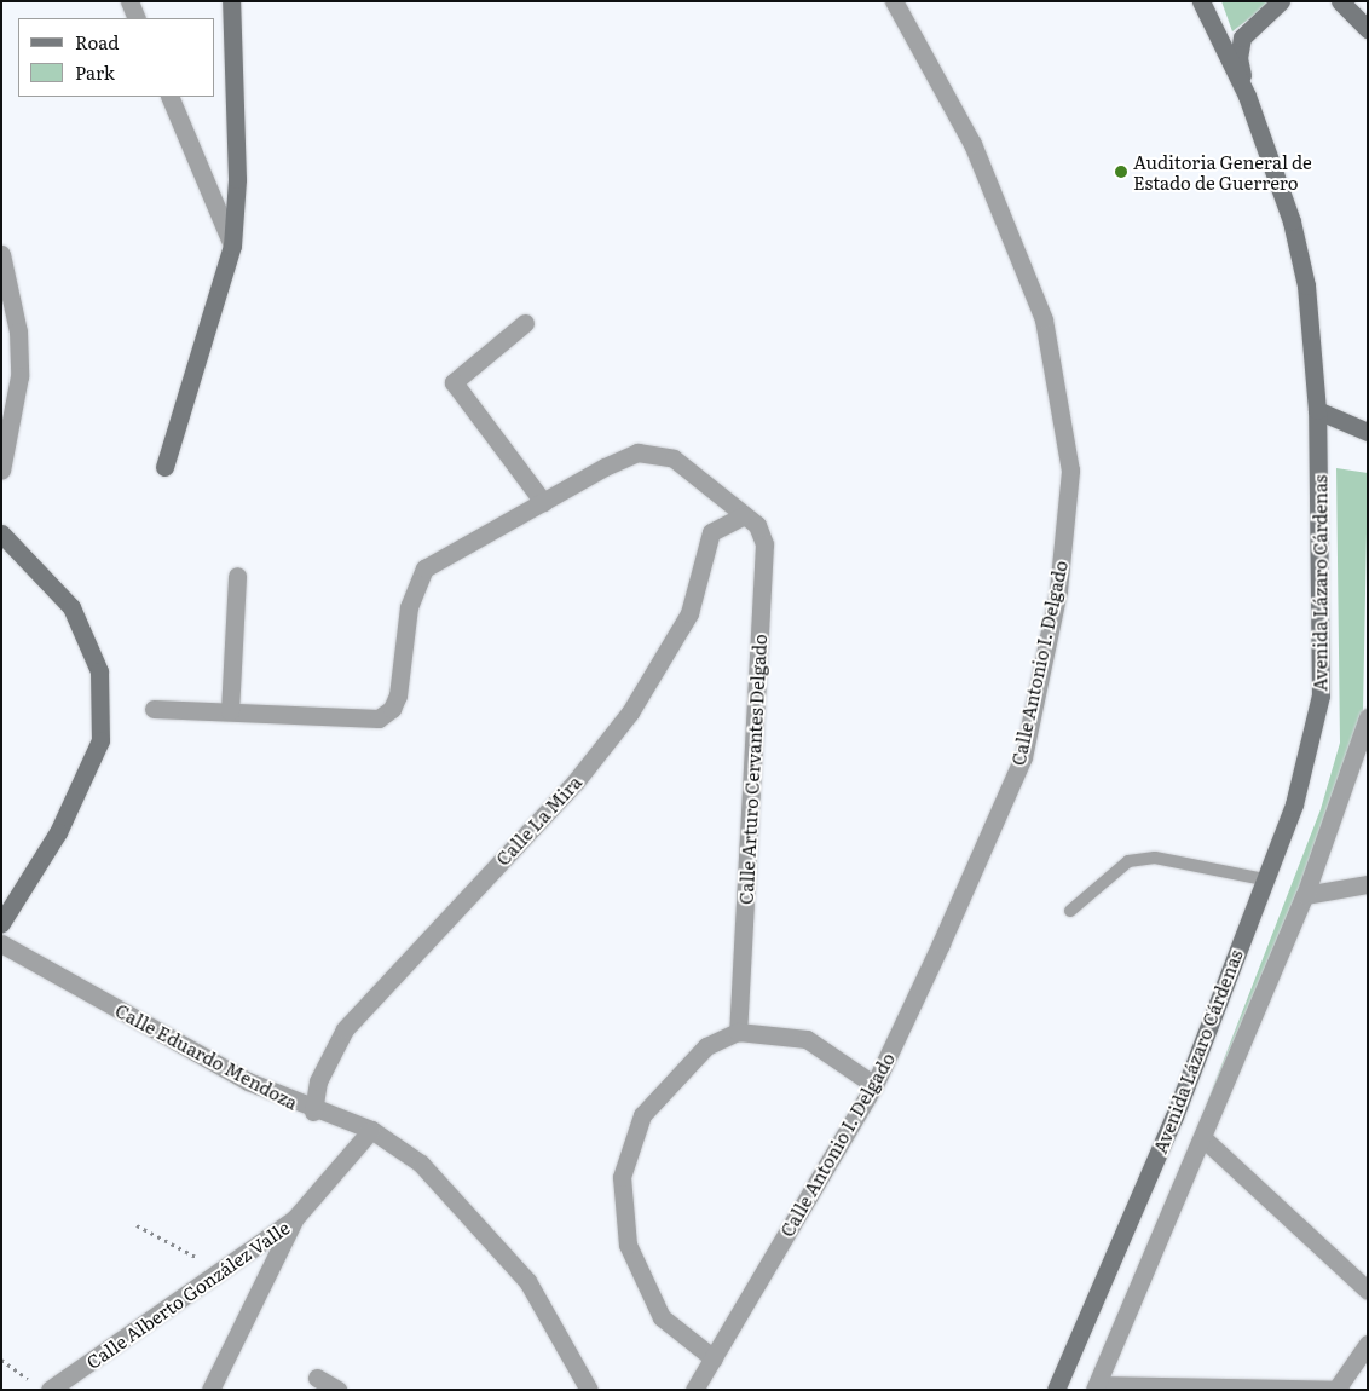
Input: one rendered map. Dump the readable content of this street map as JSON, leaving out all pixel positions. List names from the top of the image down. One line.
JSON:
{"streets":{"main road":["Avenida Lázaro Cárdenas"],"street":["Calle Antonio I. Delgado","Calle Arturo Cervantes Delgado","Calle La Mira","Calle Eduardo Mendoza","Calle Alberto González Valle"]},"crossings":[["Calle Arturo Cervantes Delgado","Calle La Mira"],["Calle La Mira","Calle Eduardo Mendoza"]],"places":["Auditoria General de Estado de Guerrero"],"legend":["Road","Park"]}
